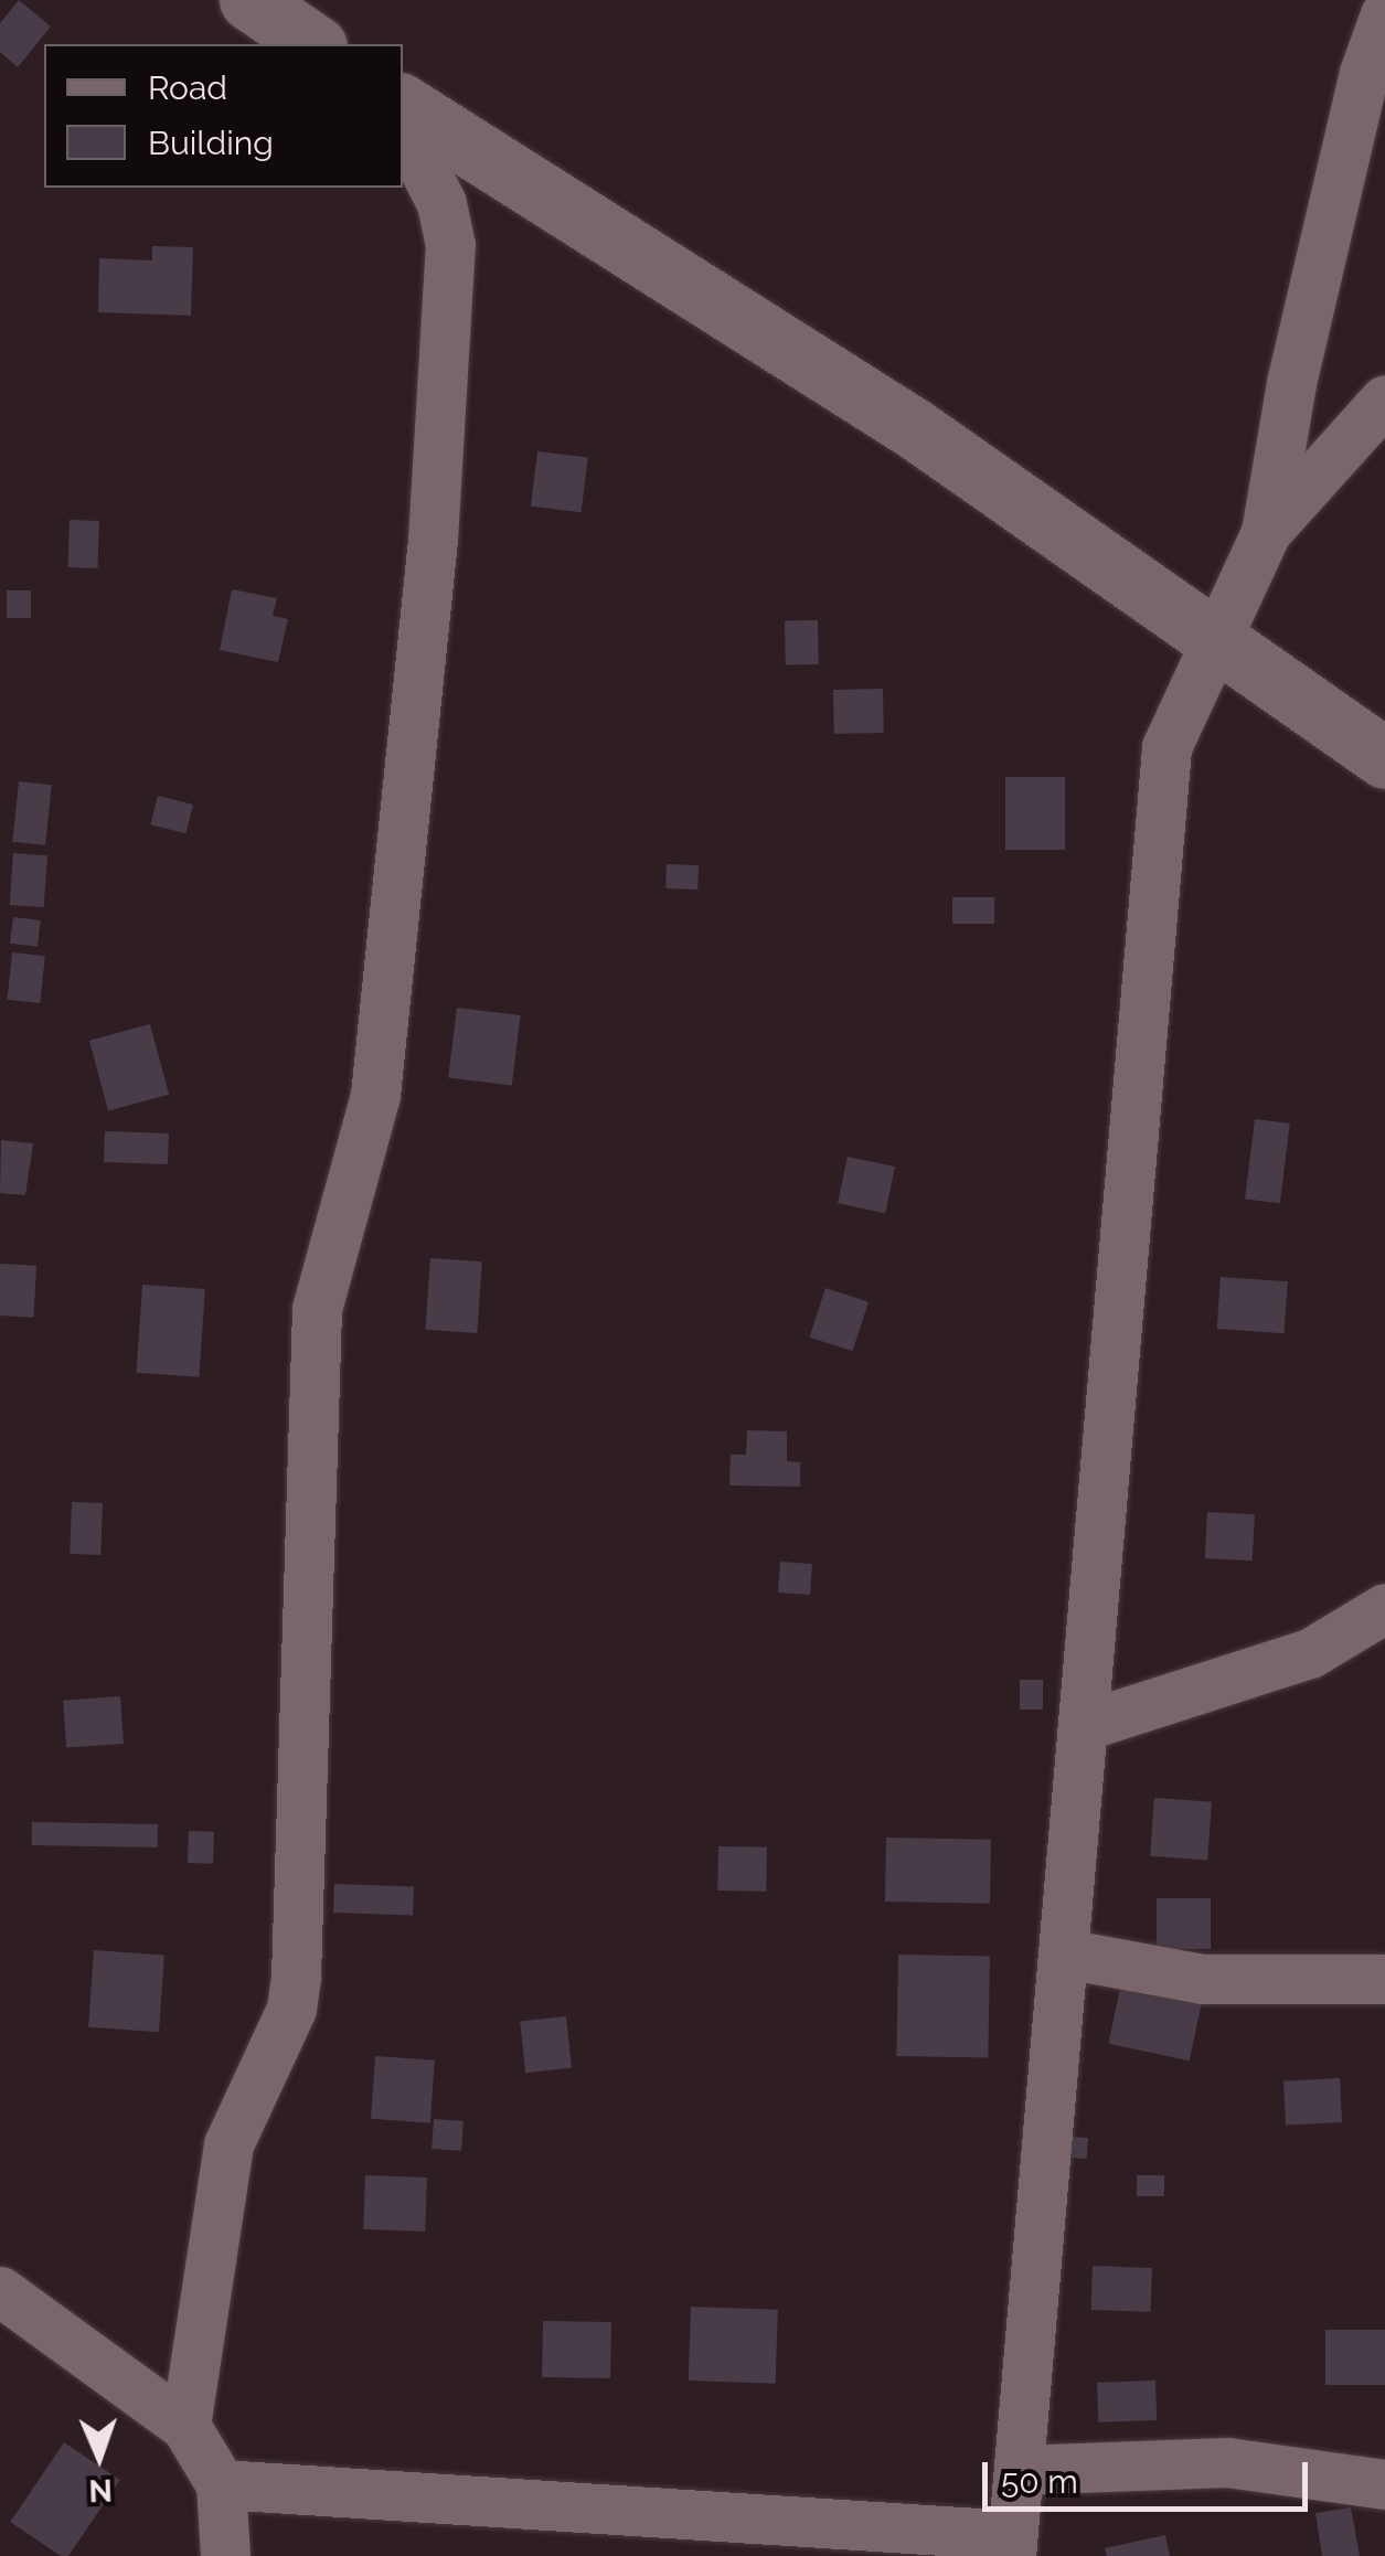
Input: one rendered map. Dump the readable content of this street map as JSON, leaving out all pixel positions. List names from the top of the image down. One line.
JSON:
{"legend":["Road","Building"],"scale_bar":"50 m","north":"bottom"}
